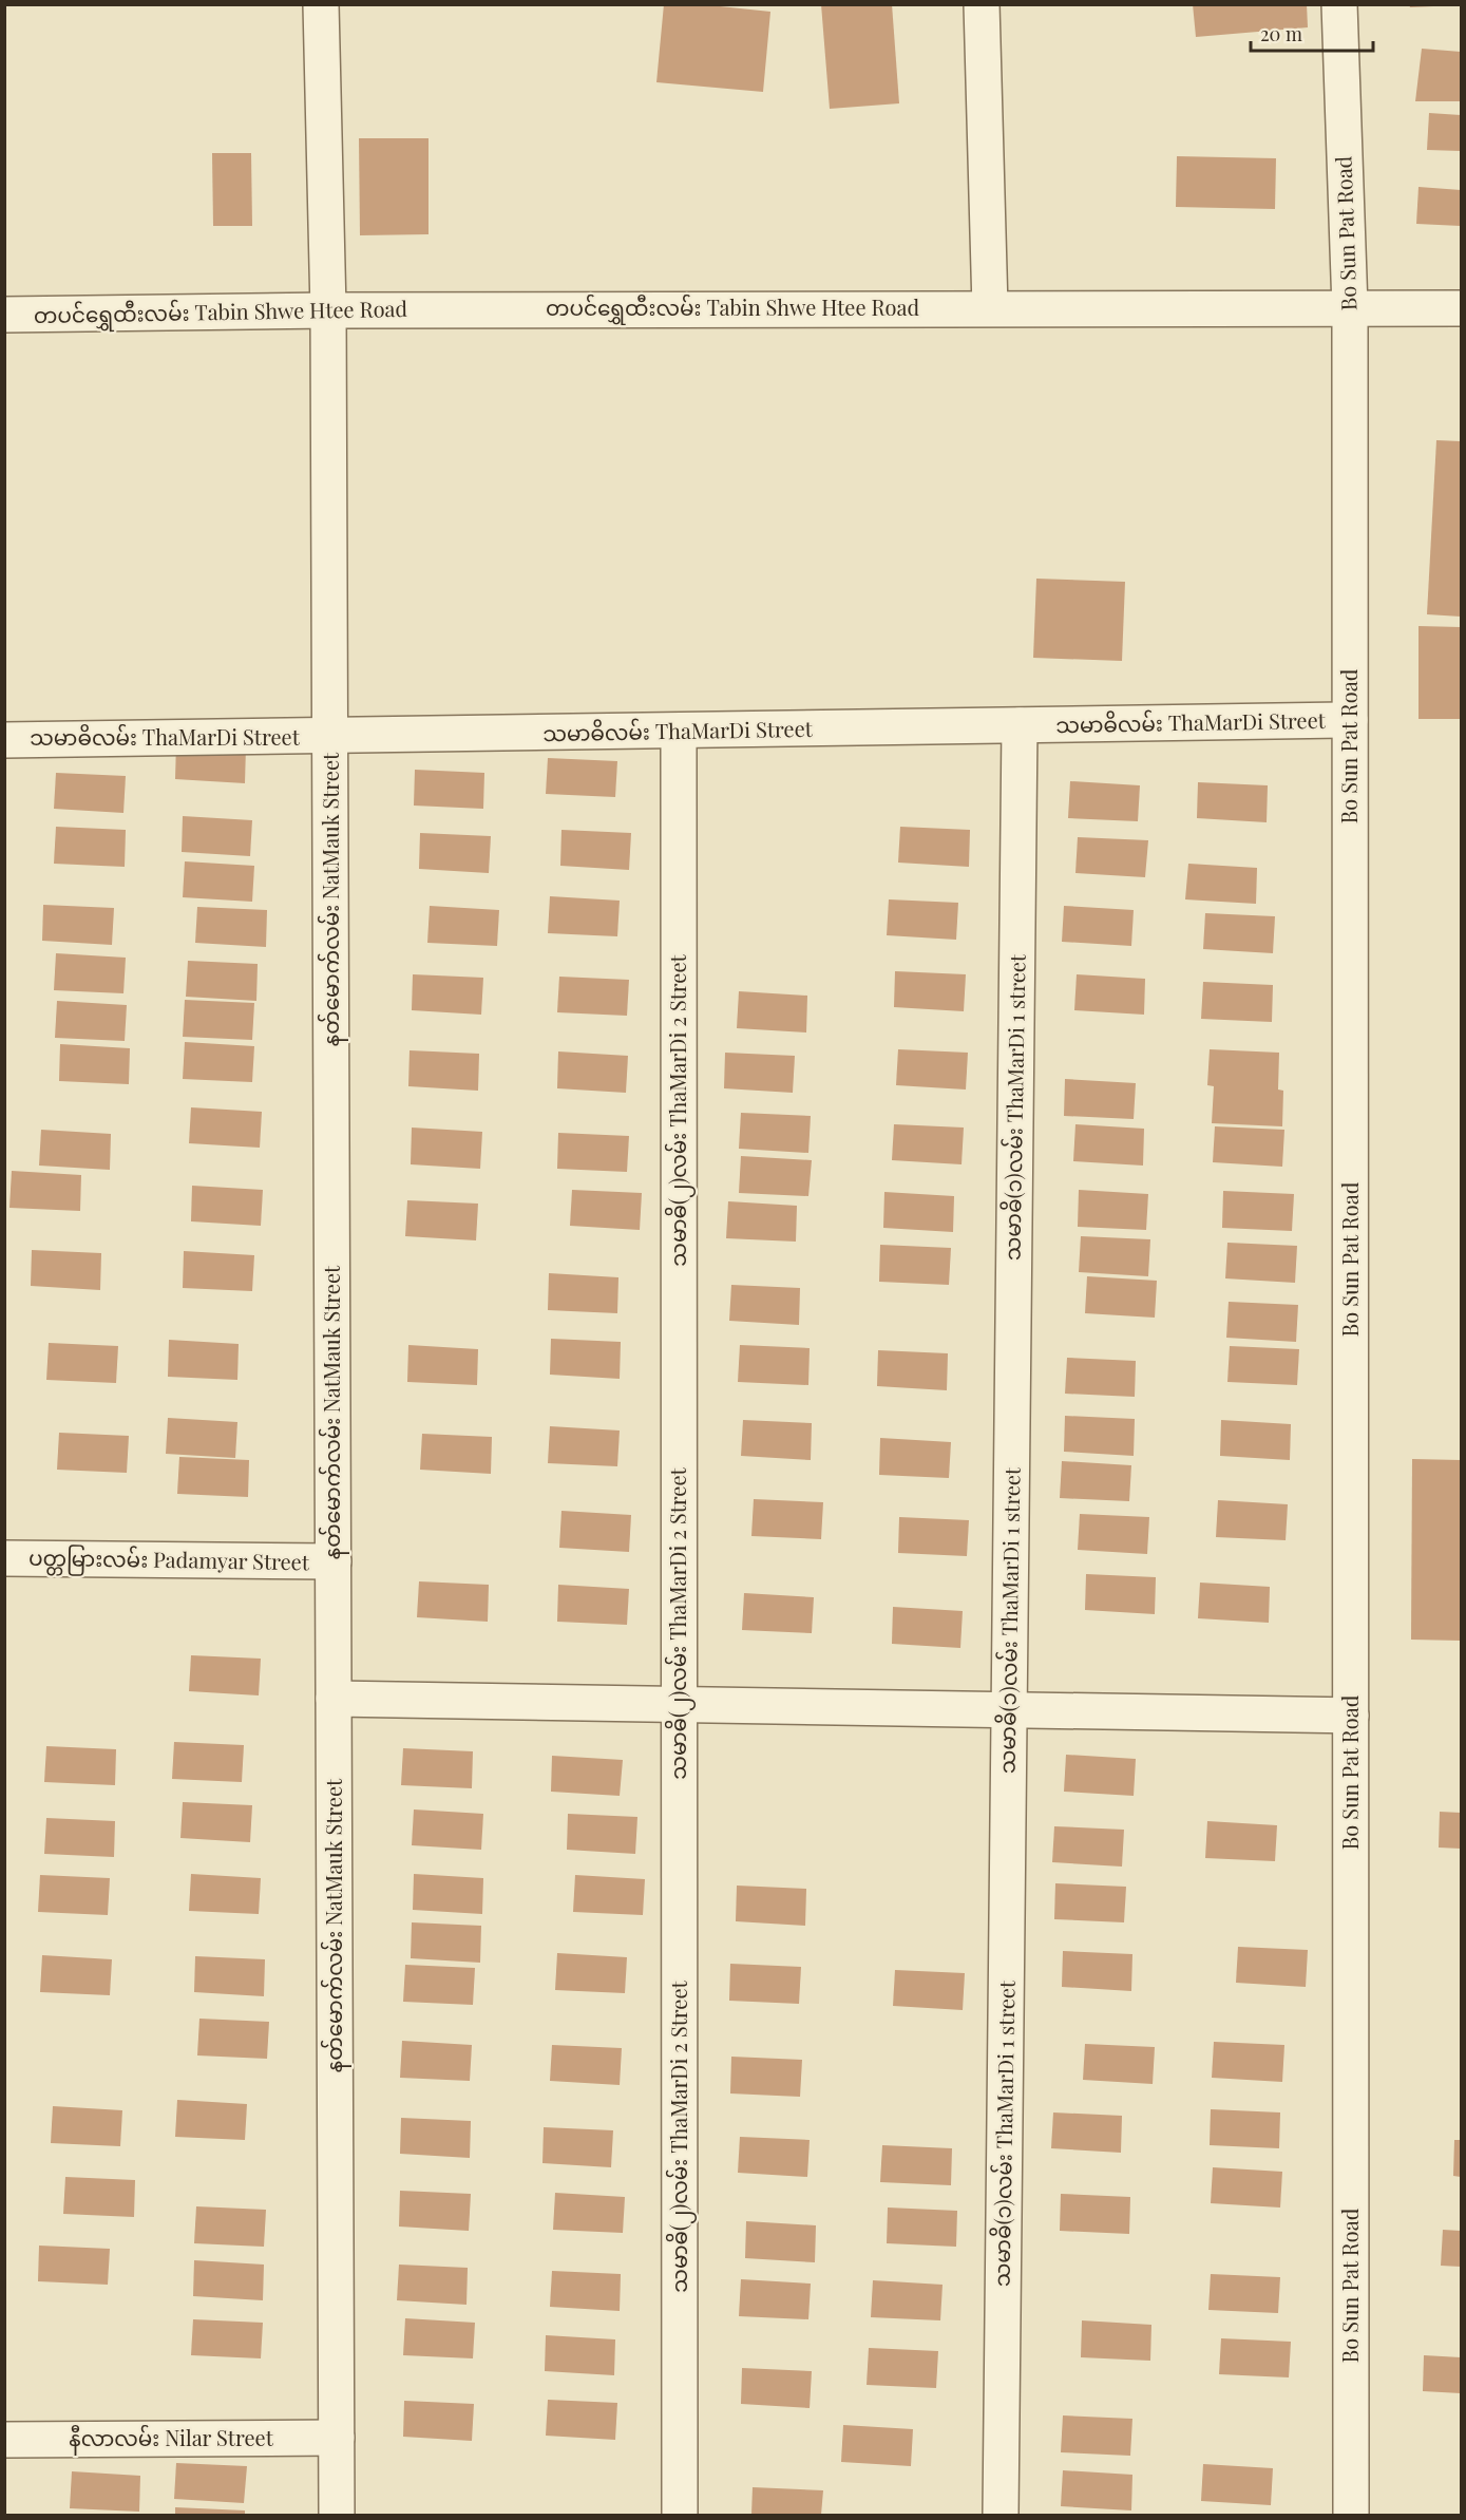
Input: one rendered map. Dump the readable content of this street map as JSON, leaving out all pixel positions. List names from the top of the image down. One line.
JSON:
{"streets":{"street":["Bo Sun Pat Road","တပင်ရွှေထီးလမ်း Tabin Shwe Htee Road","သမာဓိလမ်း ThaMarDi Street","နတ်မောက်လမ်း NatMauk Street","သမာဓိ(၁)လမ်း ThaMarDi 1 street","သမာဓိ(၂)လမ်း ThaMarDi 2 Street","ပတ္တမြားလမ်း Padamyar Street","နီလာလမ်း Nilar Street"]},"crossings":[["Bo Sun Pat Road","တပင်ရွှေထီးလမ်း Tabin Shwe Htee Road"],["Bo Sun Pat Road","သမာဓိလမ်း ThaMarDi Street"],["တပင်ရွှေထီးလမ်း Tabin Shwe Htee Road","နတ်မောက်လမ်း NatMauk Street"],["သမာဓိလမ်း ThaMarDi Street","နတ်မောက်လမ်း NatMauk Street"],["သမာဓိလမ်း ThaMarDi Street","သမာဓိ(၁)လမ်း ThaMarDi 1 street"],["သမာဓိလမ်း ThaMarDi Street","သမာဓိ(၂)လမ်း ThaMarDi 2 Street"],["နတ်မောက်လမ်း NatMauk Street","ပတ္တမြားလမ်း Padamyar Street"],["နတ်မောက်လမ်း NatMauk Street","နီလာလမ်း Nilar Street"]],"scale_bar":"20 m"}
